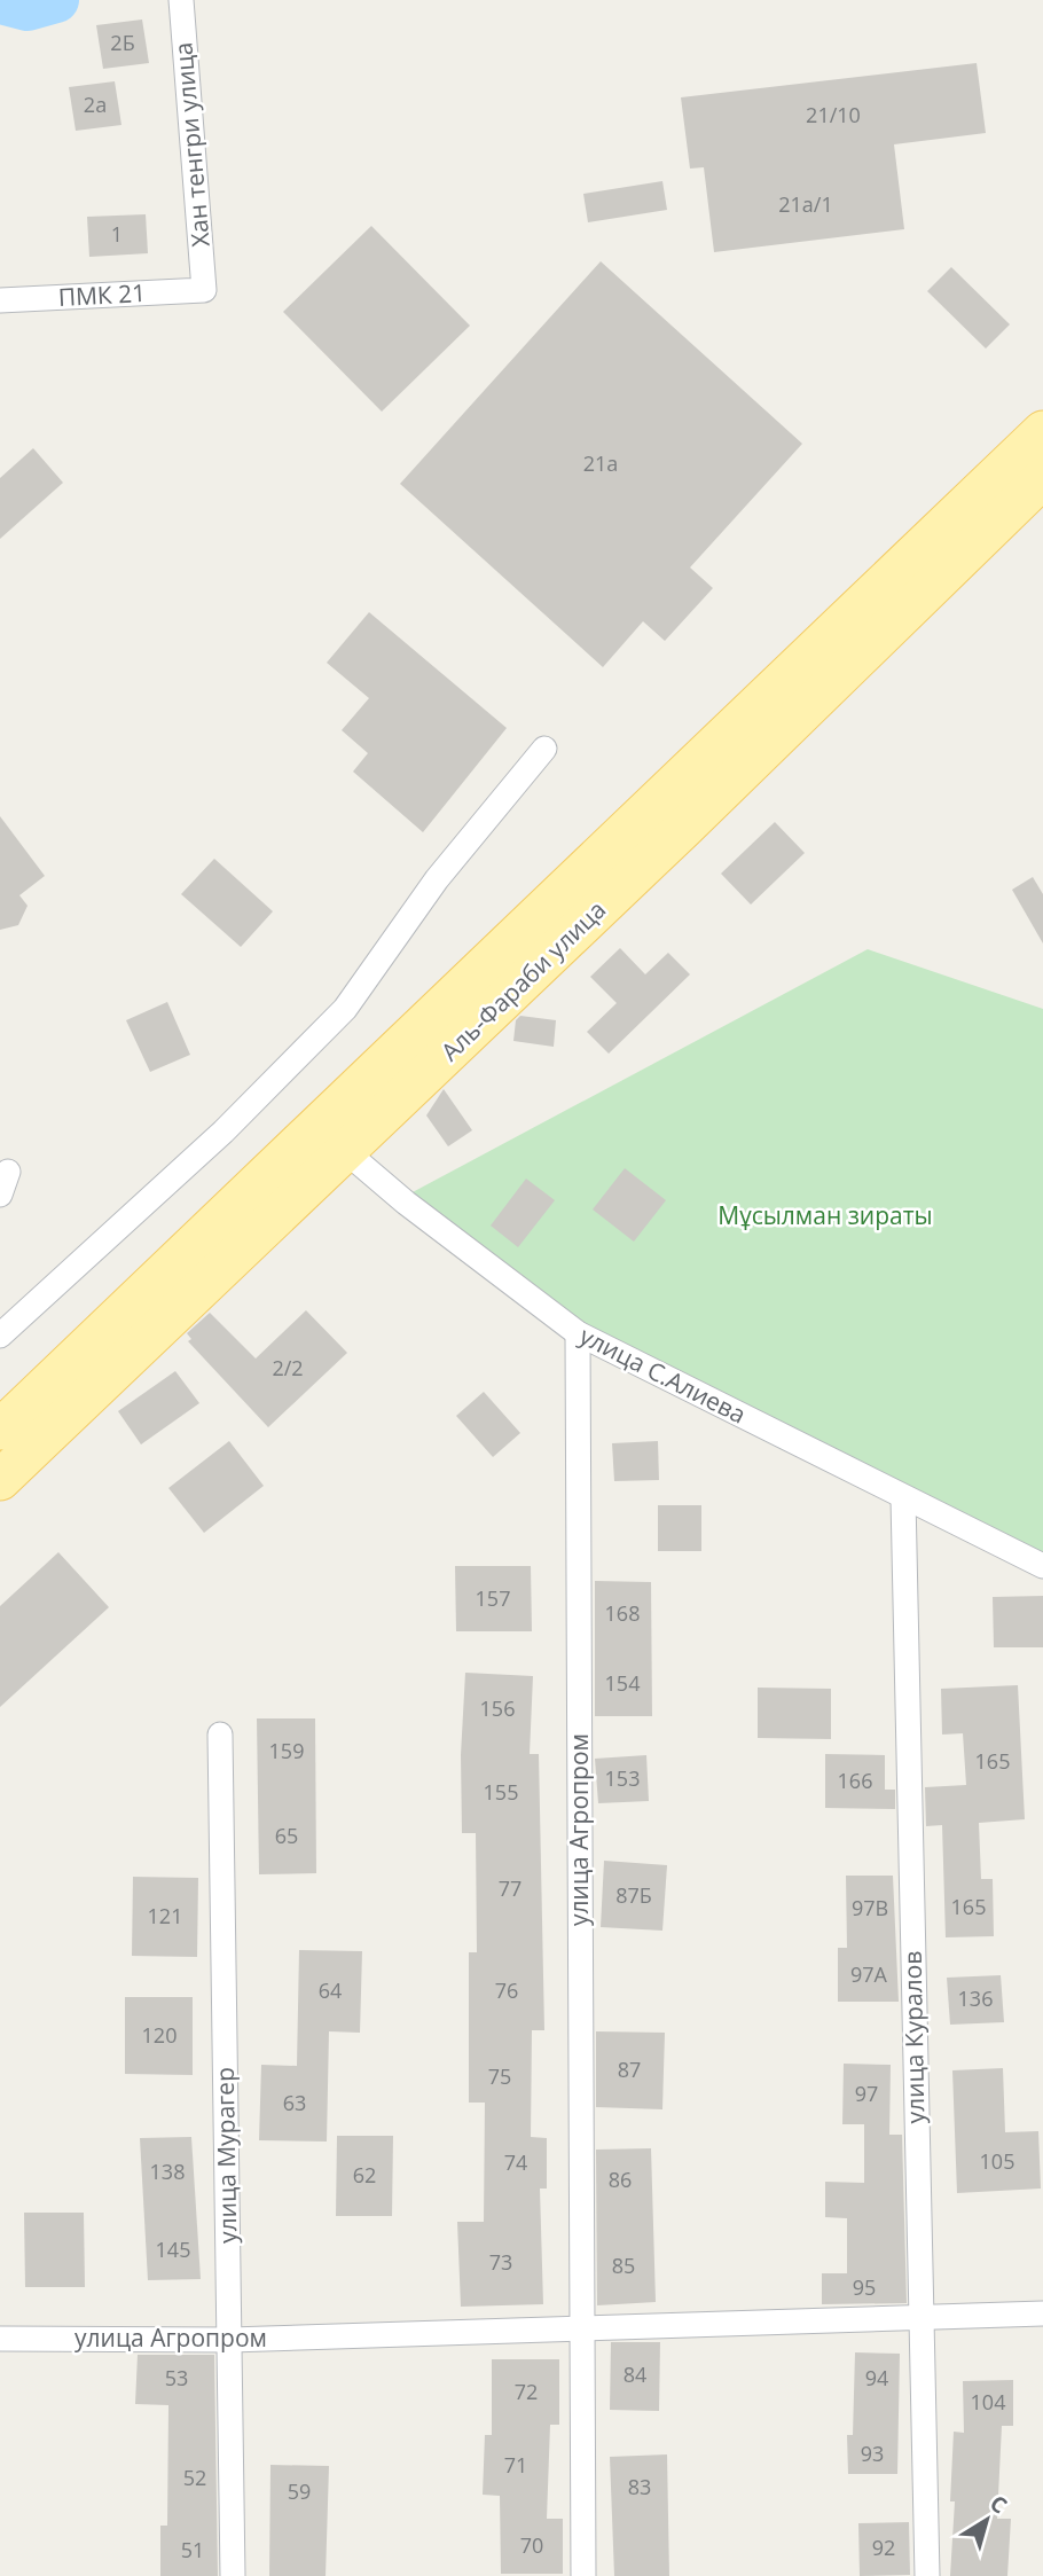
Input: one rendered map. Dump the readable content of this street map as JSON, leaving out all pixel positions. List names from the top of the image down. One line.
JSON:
{"streets":{"main road":["Аль-Фараби улица"],"street":["Хан тенгри улица","ПМК 21","улица С.Алиева","улица Агропром","улица Куралов","улица Мурагер"]},"crossings":[["Хан тенгри улица","ПМК 21"],["Аль-Фараби улица","улица С.Алиева"],["улица С.Алиева","улица Агропром"],["улица С.Алиева","улица Куралов"],["улица Агропром","улица Куралов"],["улица Агропром","улица Мурагер"]],"parks":["Мұсылман зираты"],"house_numbers":["2Б","2а","21/10","21а/1","1","21а","2/2","157","168","154","156","159","165","153","166","155","65","77","87Б","165","97В","121","97А","64","76","136","120","87","75","97","63","105","74","138","62","86","145","73","85","95","84","53","94","72","104","93","71","52","83","59","70","92","51"],"north":"top right"}
